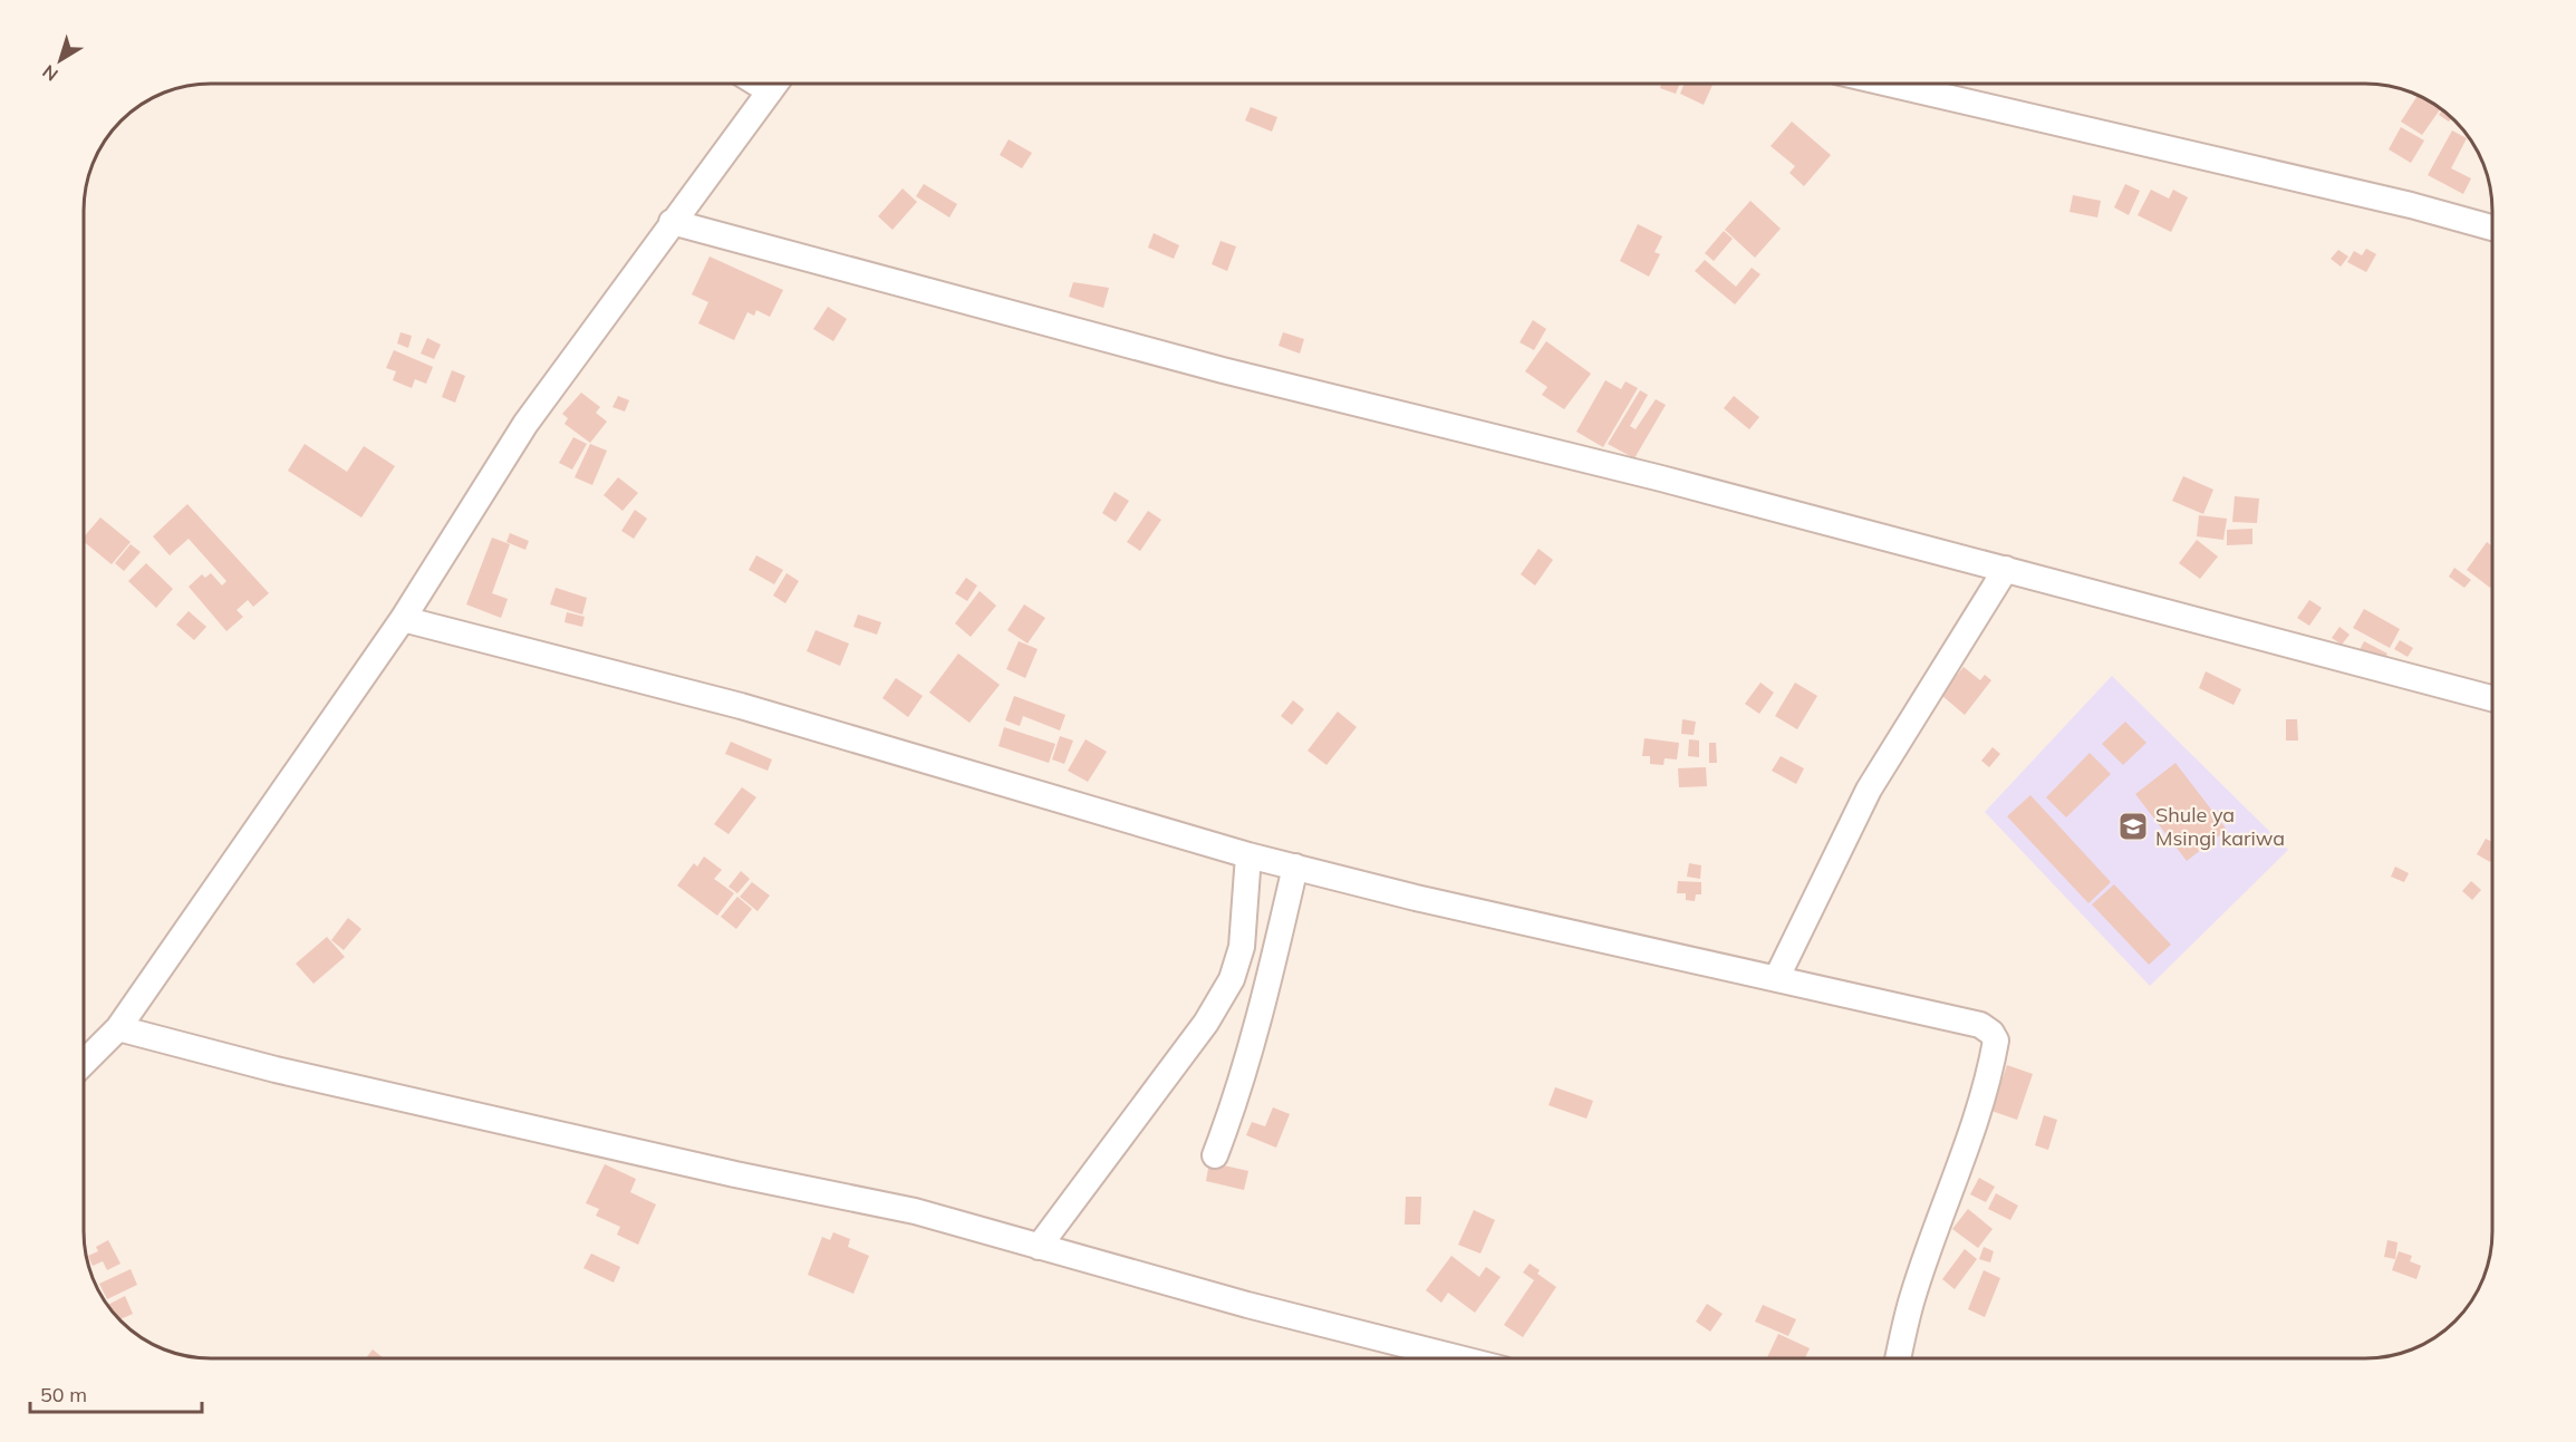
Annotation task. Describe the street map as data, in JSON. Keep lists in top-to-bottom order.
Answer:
{
  "places": {
    "school or university": ["Shule ya Msingi kariwa"]
  },
  "scale_bar": "50 m",
  "north": "bottom left"
}
